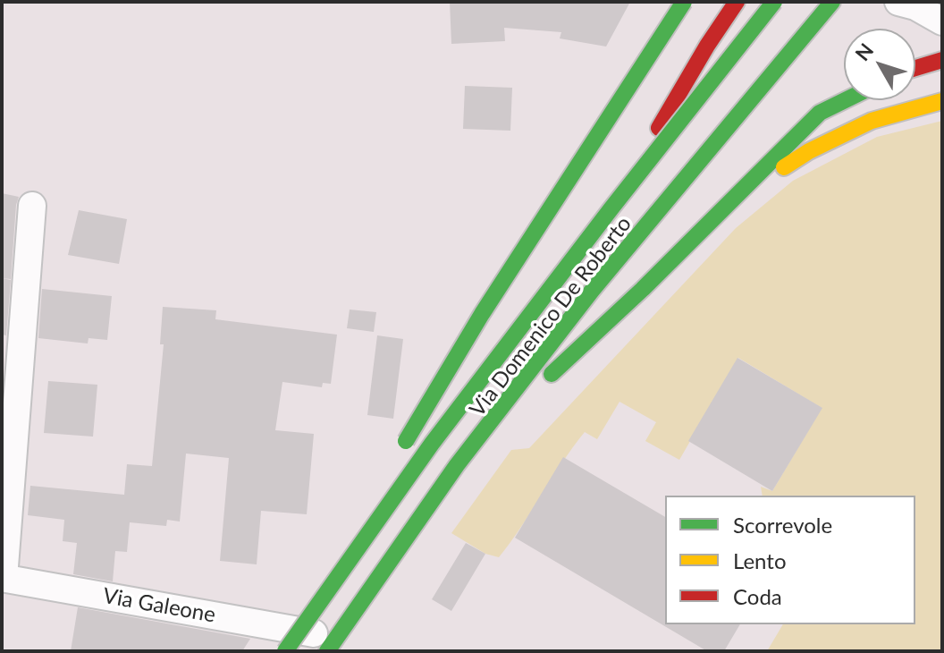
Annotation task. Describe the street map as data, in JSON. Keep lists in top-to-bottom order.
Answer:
{
  "streets": {
    "street": ["Via Domenico De Roberto", "Via Galeone"]
  },
  "crossings": [
    ["Via Domenico De Roberto", "Via Galeone"]
  ],
  "legend": ["Scorrevole", "Lento", "Coda"],
  "north": "top left"
}
